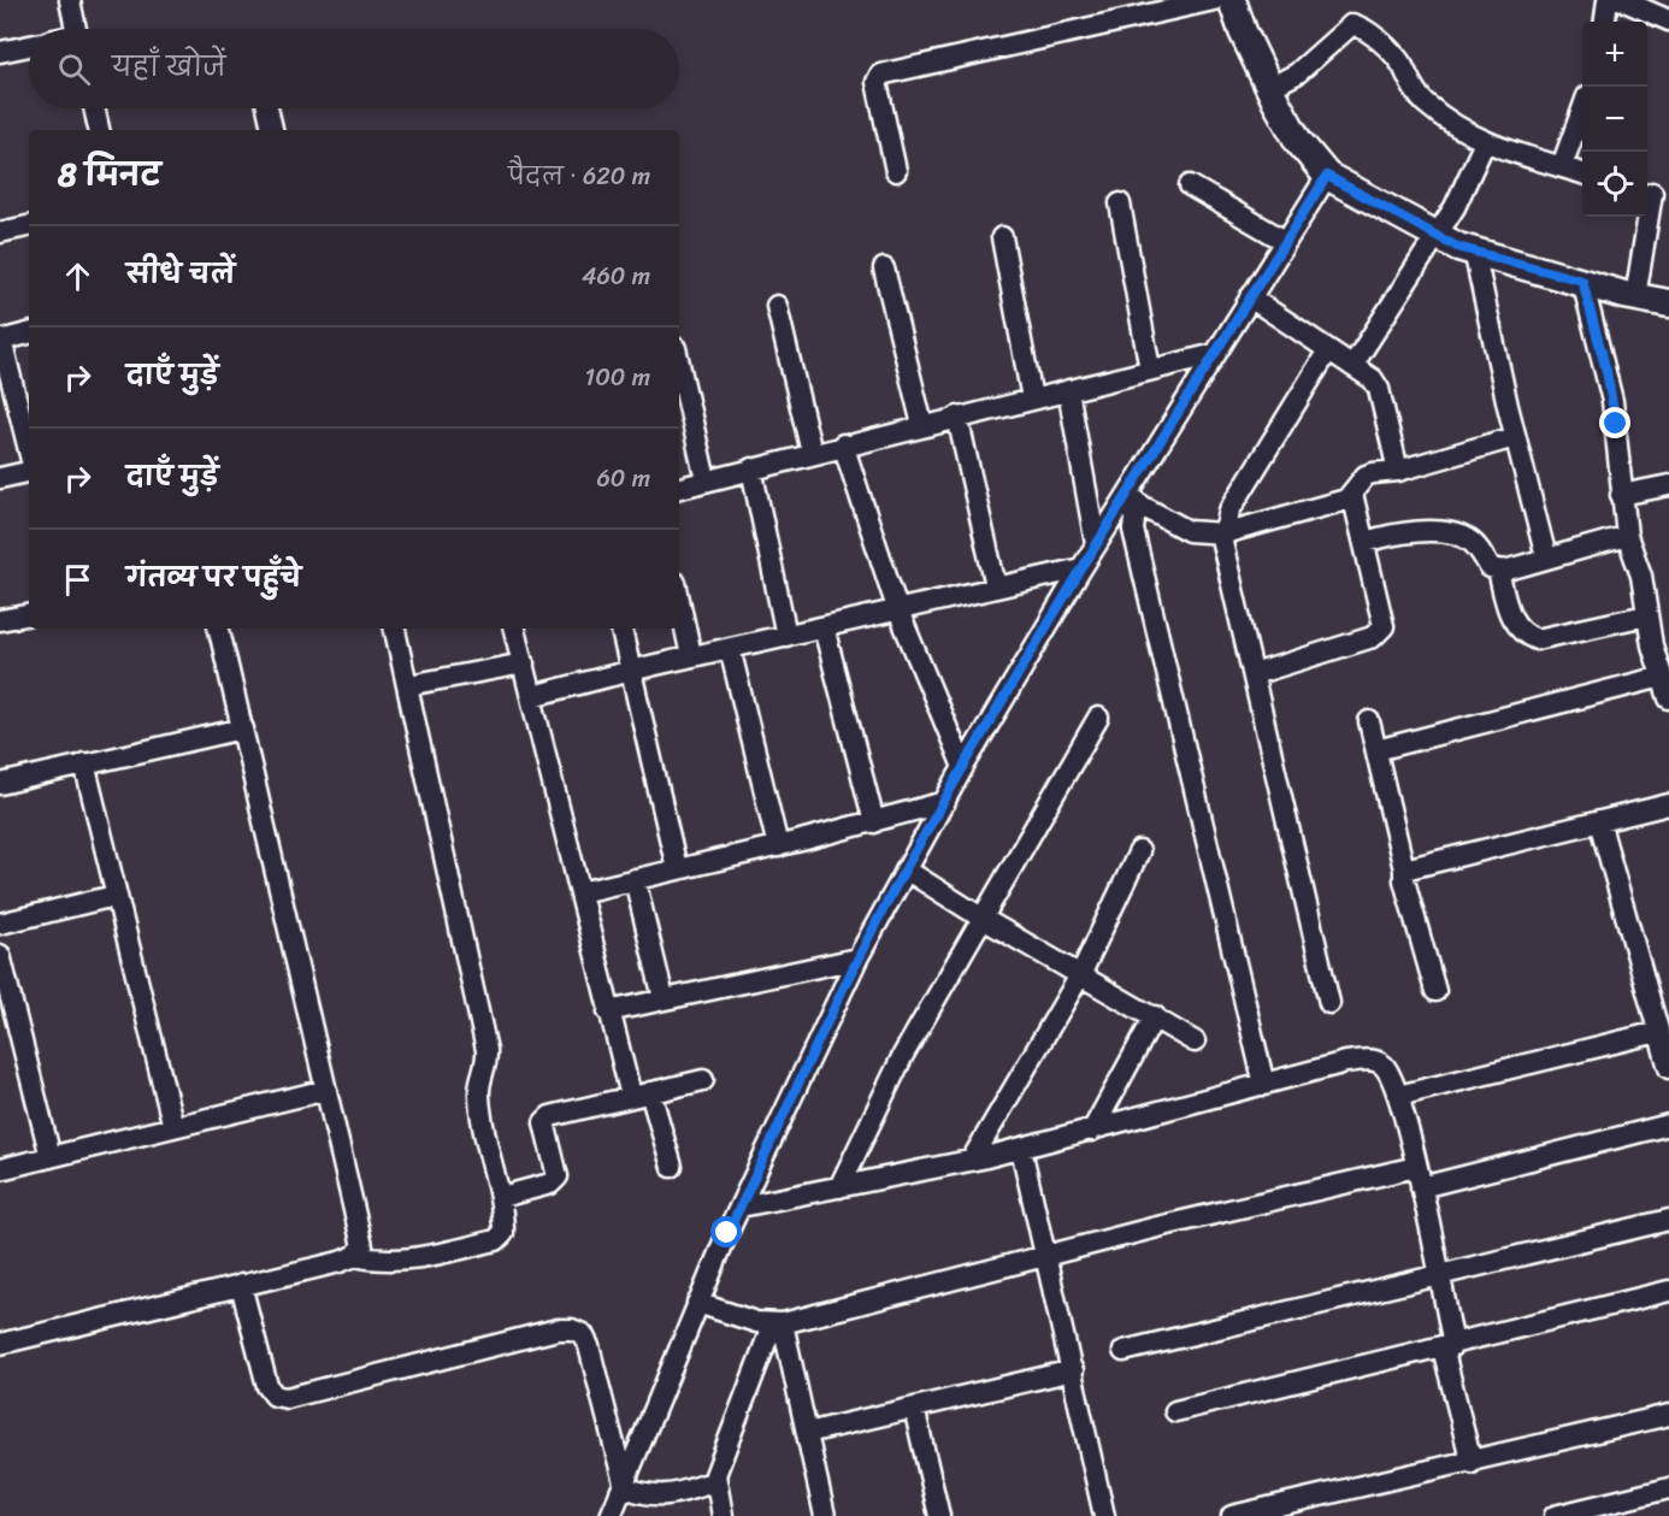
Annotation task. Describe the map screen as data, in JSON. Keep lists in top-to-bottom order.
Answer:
{
  "page": {
    "map_buttons": ["+", "−"],
    "search": "यहाँ खोजें",
    "heading": ["8 मिनट", "पैदल · 620 m"],
    "list": [
      ["सीधे चलें", "460 m"],
      ["दाएँ मुड़ें", "100 m"],
      ["दाएँ मुड़ें", "60 m"],
      "गंतव्य पर पहुँचे"
    ]
  }
}
